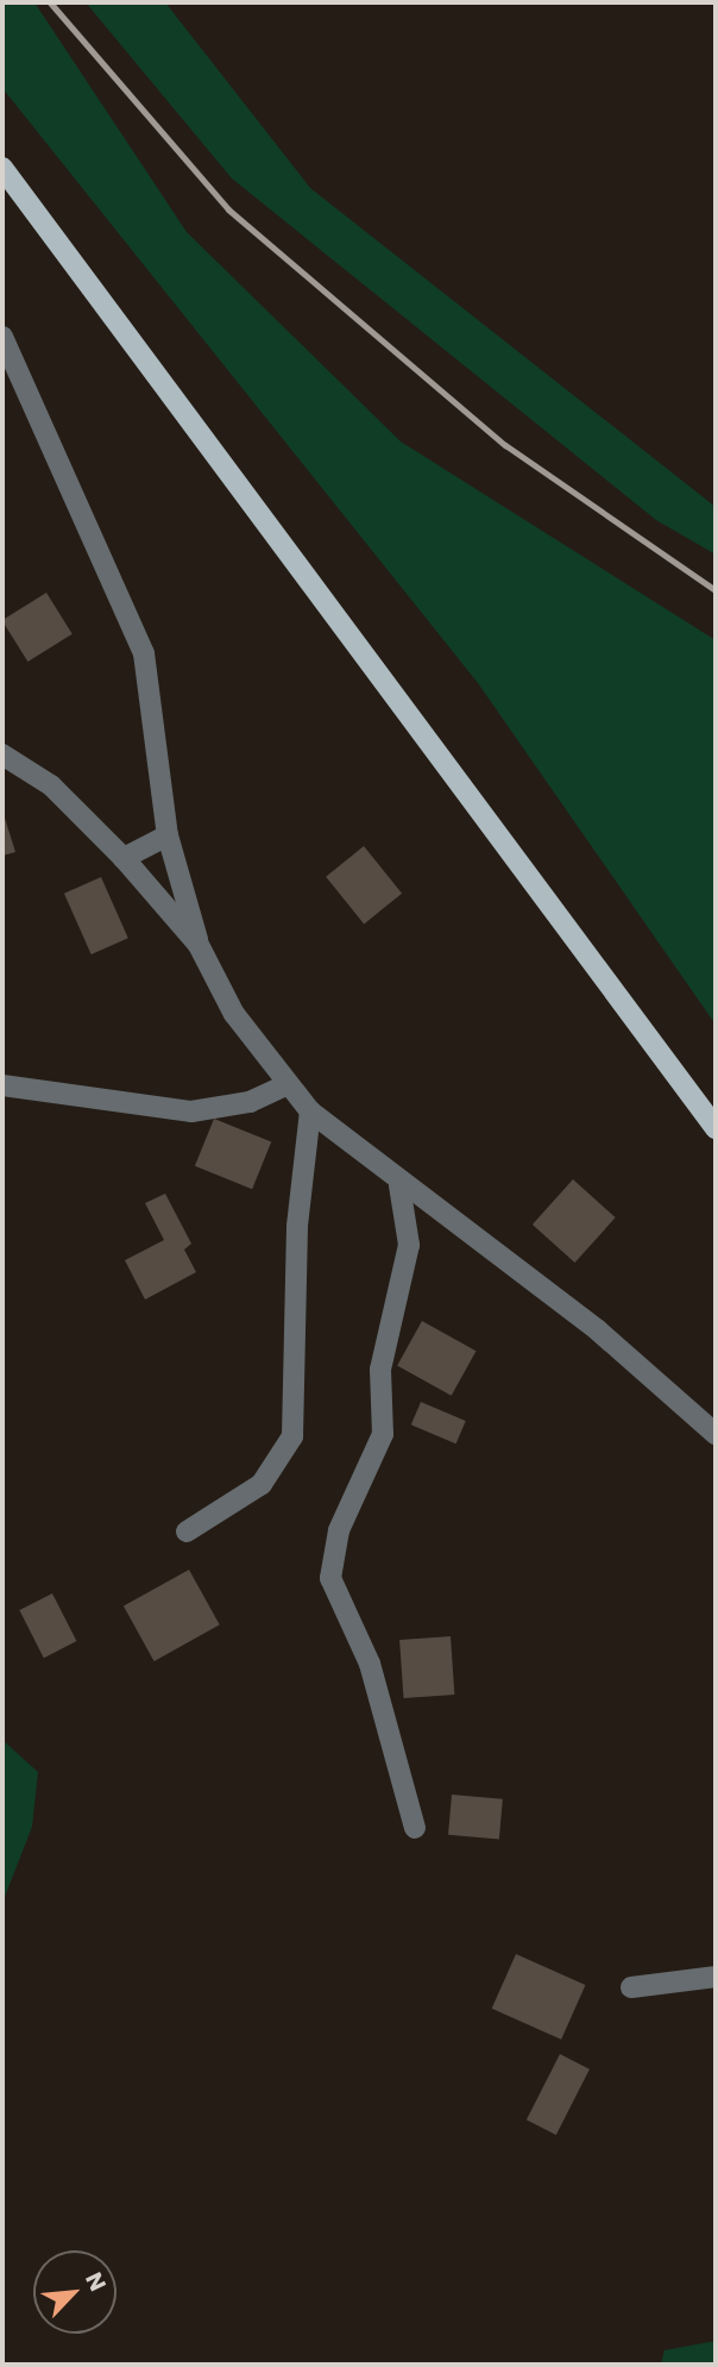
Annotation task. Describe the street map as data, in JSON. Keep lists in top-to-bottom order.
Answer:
{
  "north": "top right"
}
